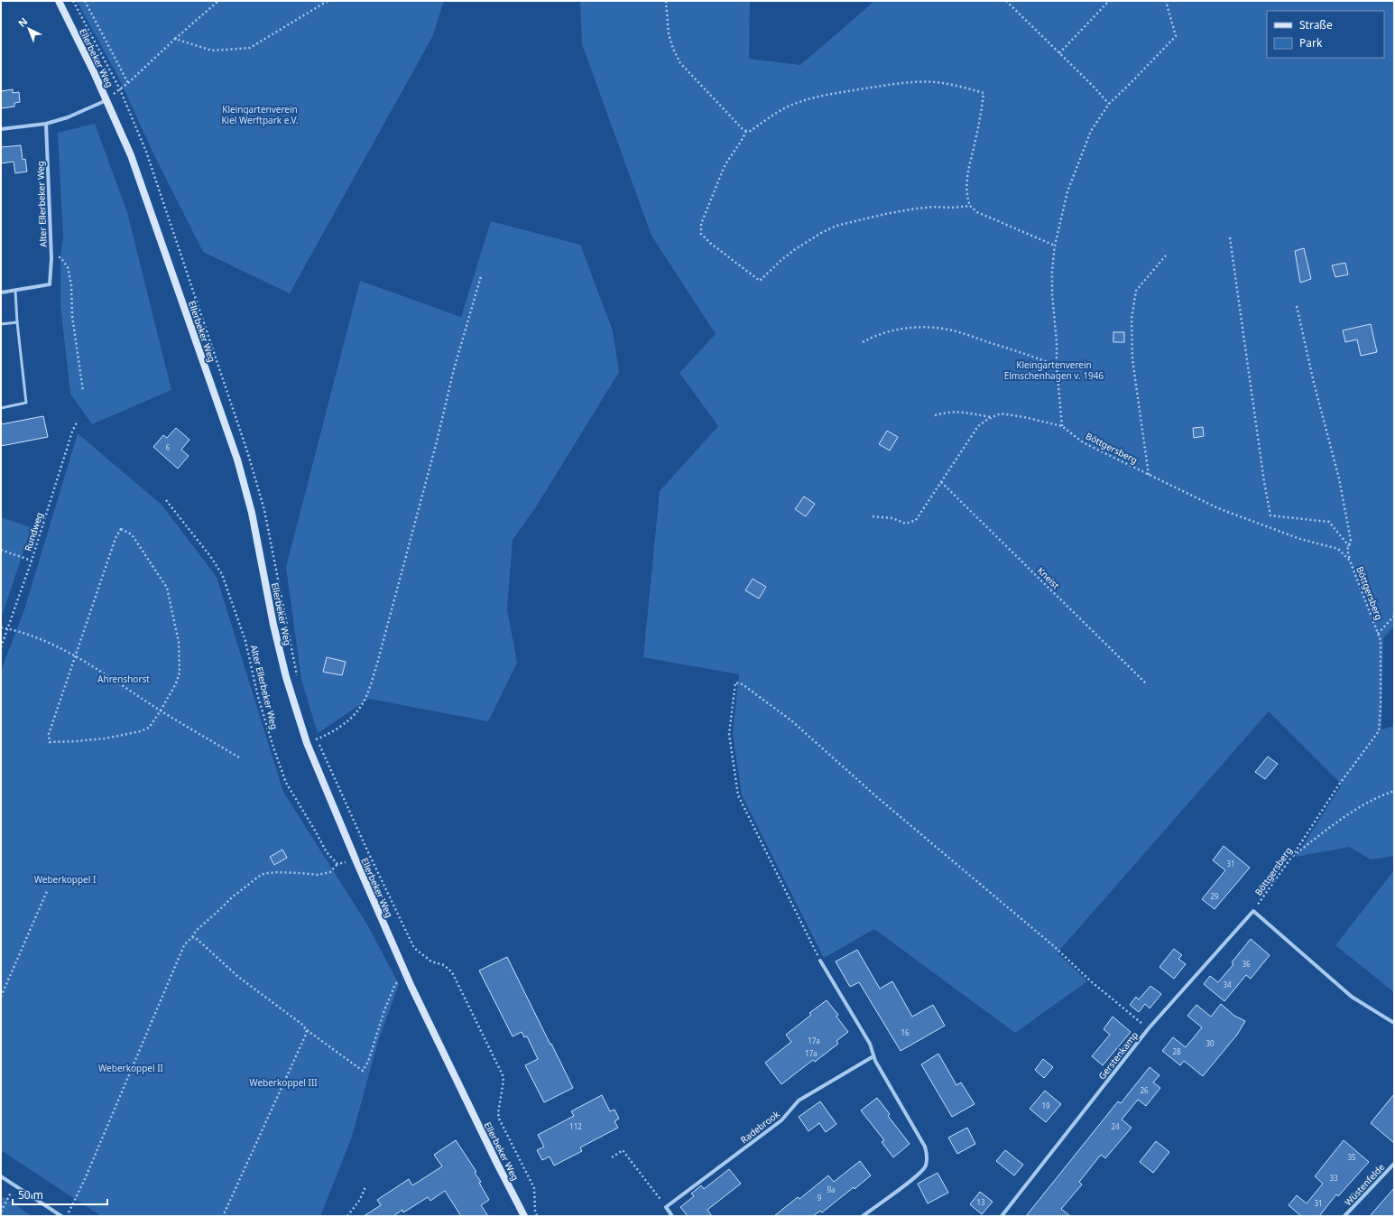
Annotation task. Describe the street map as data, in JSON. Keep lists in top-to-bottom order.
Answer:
{
  "streets": {
    "street": [
      "Ellerbeker Weg",
      "Alter Ellerbeker Weg",
      "Gerstenkamp",
      "Radebrook",
      "Wüstenfelde"
    ],
    "path": ["Böttgersberg", "Rundweg", "Kneist"]
  },
  "crossings": [
    ["Böttgersberg", "Gerstenkamp"]
  ],
  "parks": [
    "Kleingartenverein Kiel Werftpark e.V.",
    "Kleingartenverein Elmschenhagen v. 1946",
    "Ahrenshorst",
    "Weberkoppel I",
    "Weberkoppel II",
    "Weberkoppel III"
  ],
  "house_numbers": [
    "6",
    "31",
    "29",
    "36",
    "34",
    "16",
    "17a",
    "30",
    "28",
    "17a",
    "26",
    "19",
    "112",
    "24",
    "35",
    "33",
    "9a",
    "9",
    "13",
    "31"
  ],
  "legend": ["Straße", "Park"],
  "scale_bar": "50 m",
  "north": "top left"
}
